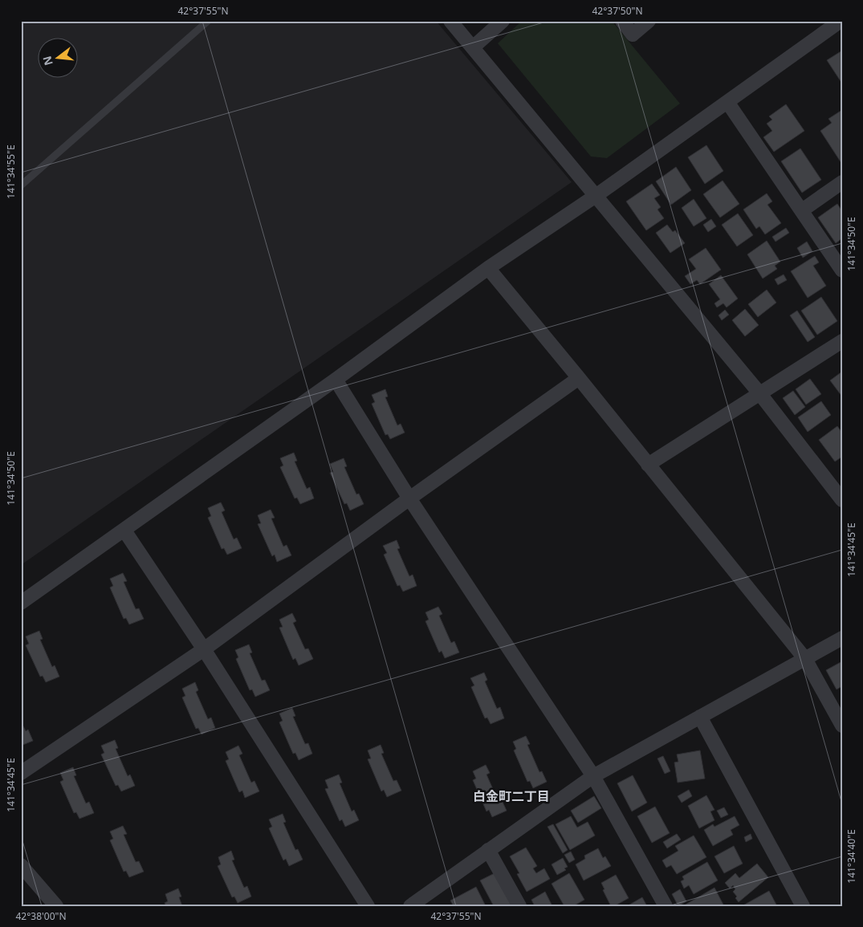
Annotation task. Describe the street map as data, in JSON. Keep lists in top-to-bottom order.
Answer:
{
  "districts": ["白金町二丁目"],
  "north": "left",
  "coordinates": [
    "42°37'55\"N",
    "42°37'50\"N",
    "141°34'55\"E",
    "141°34'50\"E",
    "141°34'45\"E",
    "141°34'40\"E",
    "42°38'00\"N"
  ]
}
